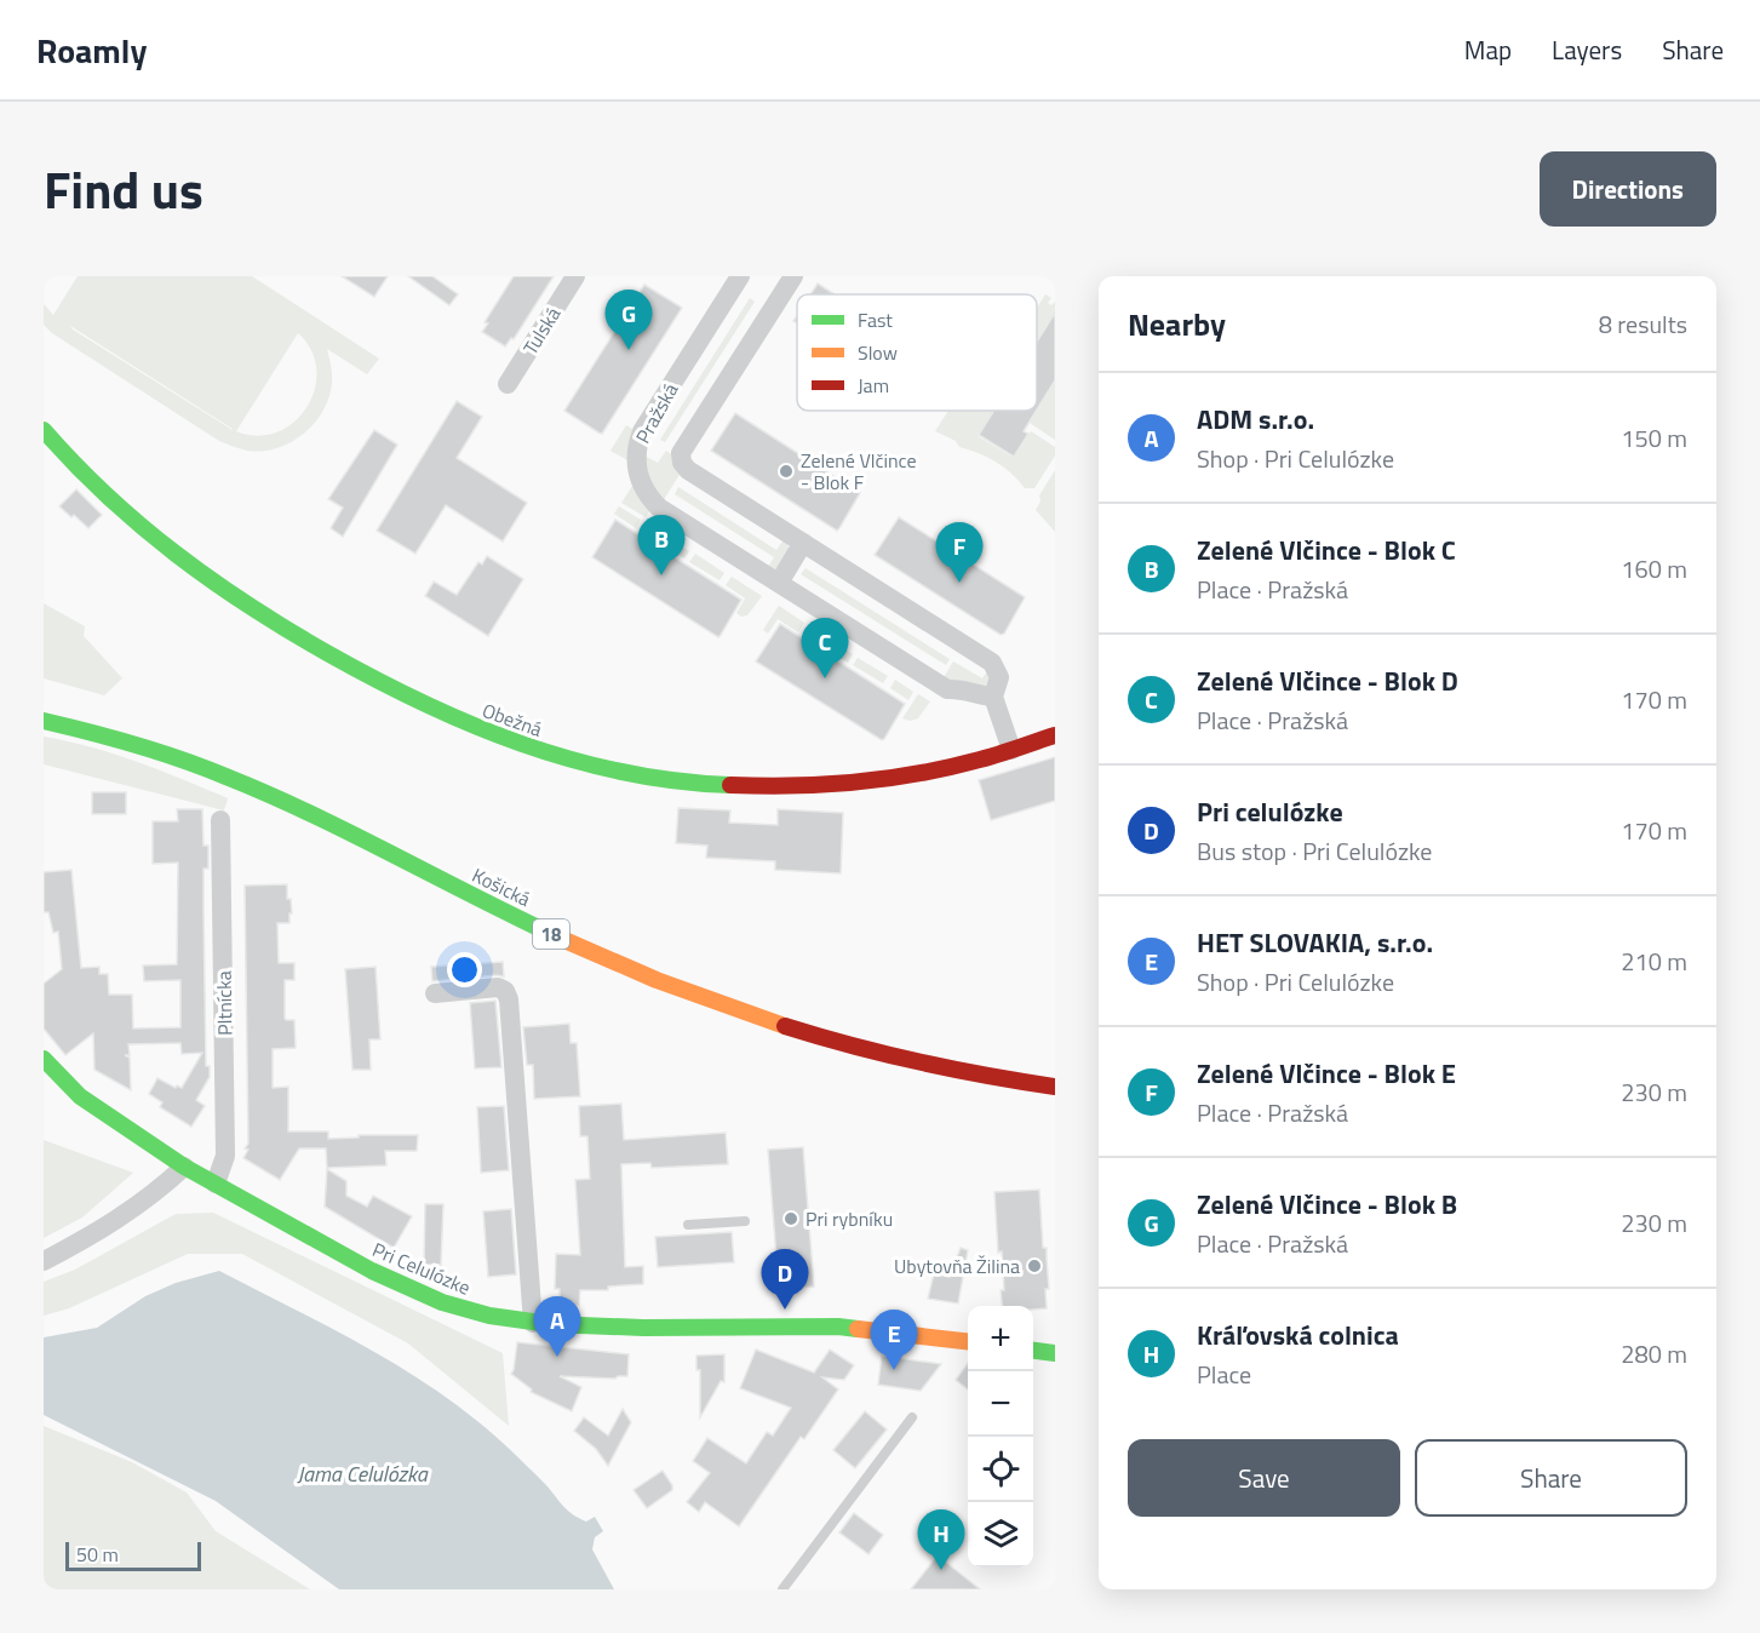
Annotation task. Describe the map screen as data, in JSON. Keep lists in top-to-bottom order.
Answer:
{
  "streets": {
    "street": [
      "Tulská",
      "Pražská",
      "Obežná",
      "Košická",
      "18",
      "Pltnícka",
      "Pri Celulózke"
    ]
  },
  "crossings": [
    ["Pražská", "Obežná"],
    ["Pltnícka", "Pri Celulózke"]
  ],
  "water": ["Jama Celulózka"],
  "places": ["Zelené Vlčince - Blok F", "Pri rybníku", "Ubytovňa Žilina"],
  "legend": ["Fast", "Slow", "Jam"],
  "scale_bar": "50 m",
  "page": {
    "header": "Roamly",
    "nav": ["Map", "Layers", "Share"],
    "title": "Find us",
    "buttons": [
      "Directions",
      ["Save", "Share"]
    ],
    "heading": ["Nearby", "8 results"],
    "pins": [
      "G",
      "B",
      "F",
      "C",
      "D",
      "A",
      "E",
      "H"
    ],
    "list": [
      {
        "mark": "A",
        "name": "ADM s.r.o.",
        "note": "Shop · Pri Celulózke",
        "value": "150 m"
      },
      {
        "mark": "B",
        "name": "Zelené Vlčince - Blok C",
        "note": "Place · Pražská",
        "value": "160 m"
      },
      {
        "mark": "C",
        "name": "Zelené Vlčince - Blok D",
        "note": "Place · Pražská",
        "value": "170 m"
      },
      {
        "mark": "D",
        "name": "Pri celulózke",
        "note": "Bus stop · Pri Celulózke",
        "value": "170 m"
      },
      {
        "mark": "E",
        "name": "HET SLOVAKIA, s.r.o.",
        "note": "Shop · Pri Celulózke",
        "value": "210 m"
      },
      {
        "mark": "F",
        "name": "Zelené Vlčince - Blok E",
        "note": "Place · Pražská",
        "value": "230 m"
      },
      {
        "mark": "G",
        "name": "Zelené Vlčince - Blok B",
        "note": "Place · Pražská",
        "value": "230 m"
      },
      {
        "mark": "H",
        "name": "Kráľovská colnica",
        "note": "Place",
        "value": "280 m"
      }
    ],
    "map_buttons": ["+", "−"],
    "scale": "50 m"
  }
}
